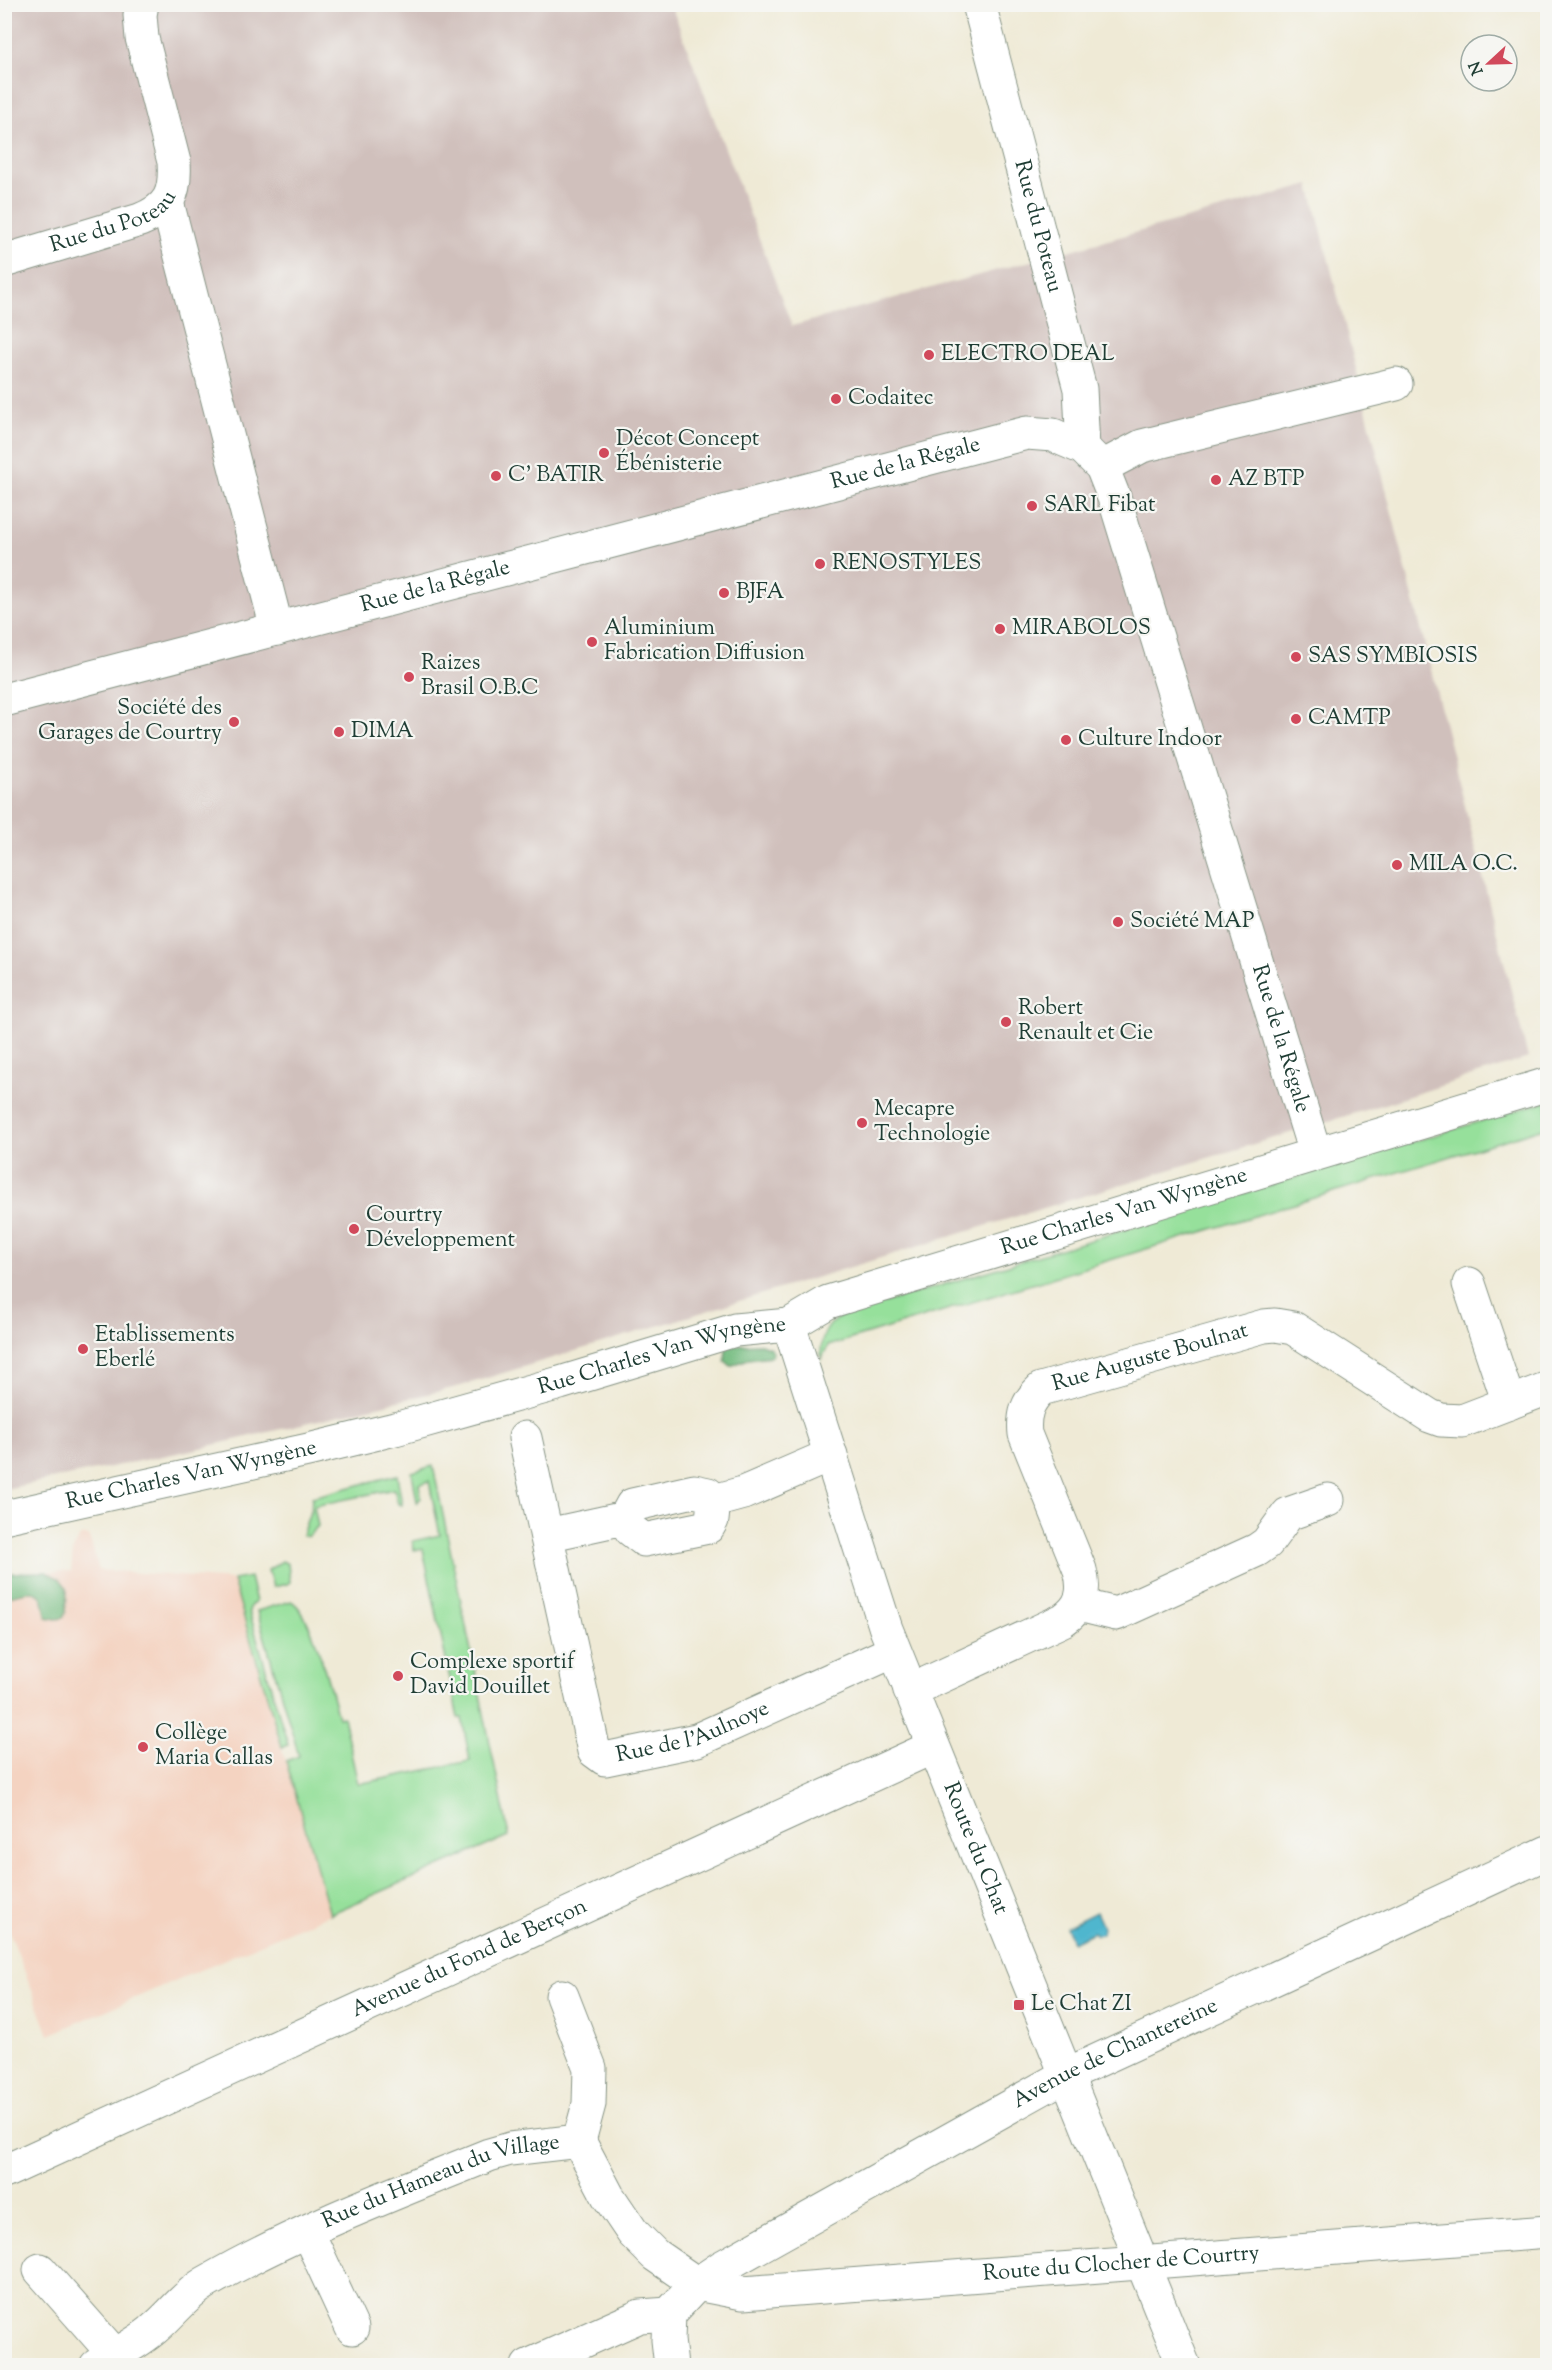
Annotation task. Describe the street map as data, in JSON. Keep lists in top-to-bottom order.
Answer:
{
  "streets": {
    "street": [
      "Rue du Poteau",
      "Rue de la Régale",
      "Rue Charles Van Wyngène",
      "Rue Auguste Boulnat",
      "Rue de l'Aulnoye",
      "Route du Chat",
      "Avenue du Fond de Berçon",
      "Avenue de Chantereine",
      "Rue du Hameau du Village",
      "Route du Clocher de Courtry"
    ]
  },
  "crossings": [
    ["Rue du Poteau", "Rue de la Régale"],
    ["Rue de la Régale", "Rue Charles Van Wyngène"],
    ["Rue Charles Van Wyngène", "Route du Chat"],
    ["Rue de l'Aulnoye", "Route du Chat"],
    ["Route du Chat", "Avenue du Fond de Berçon"],
    ["Route du Chat", "Avenue de Chantereine"],
    ["Route du Chat", "Route du Clocher de Courtry"],
    ["Avenue de Chantereine", "Rue du Hameau du Village"],
    ["Avenue de Chantereine", "Route du Clocher de Courtry"],
    ["Rue du Hameau du Village", "Route du Clocher de Courtry"]
  ],
  "places": {
    "other": [
      "ELECTRO DEAL",
      "Codaitec",
      "Décot Concept Ébénisterie",
      "C' BATIR",
      "AZ BTP",
      "SARL Fibat",
      "RENOSTYLES",
      "BJFA",
      "MIRABOLOS",
      "Aluminium Fabrication Diffusion",
      "SAS SYMBIOSIS",
      "Raizes Brasil O.B.C",
      "CAMTP",
      "Société des Garages de Courtry",
      "DIMA",
      "Culture Indoor",
      "MILA O.C.",
      "Société MAP",
      "Robert Renault et Cie",
      "Mecapre Technologie",
      "Courtry Développement",
      "Etablissements Eberlé",
      "Complexe sportif David Douillet",
      "Collège Maria Callas"
    ],
    "transit": ["Le Chat ZI"]
  },
  "north": "left"
}
